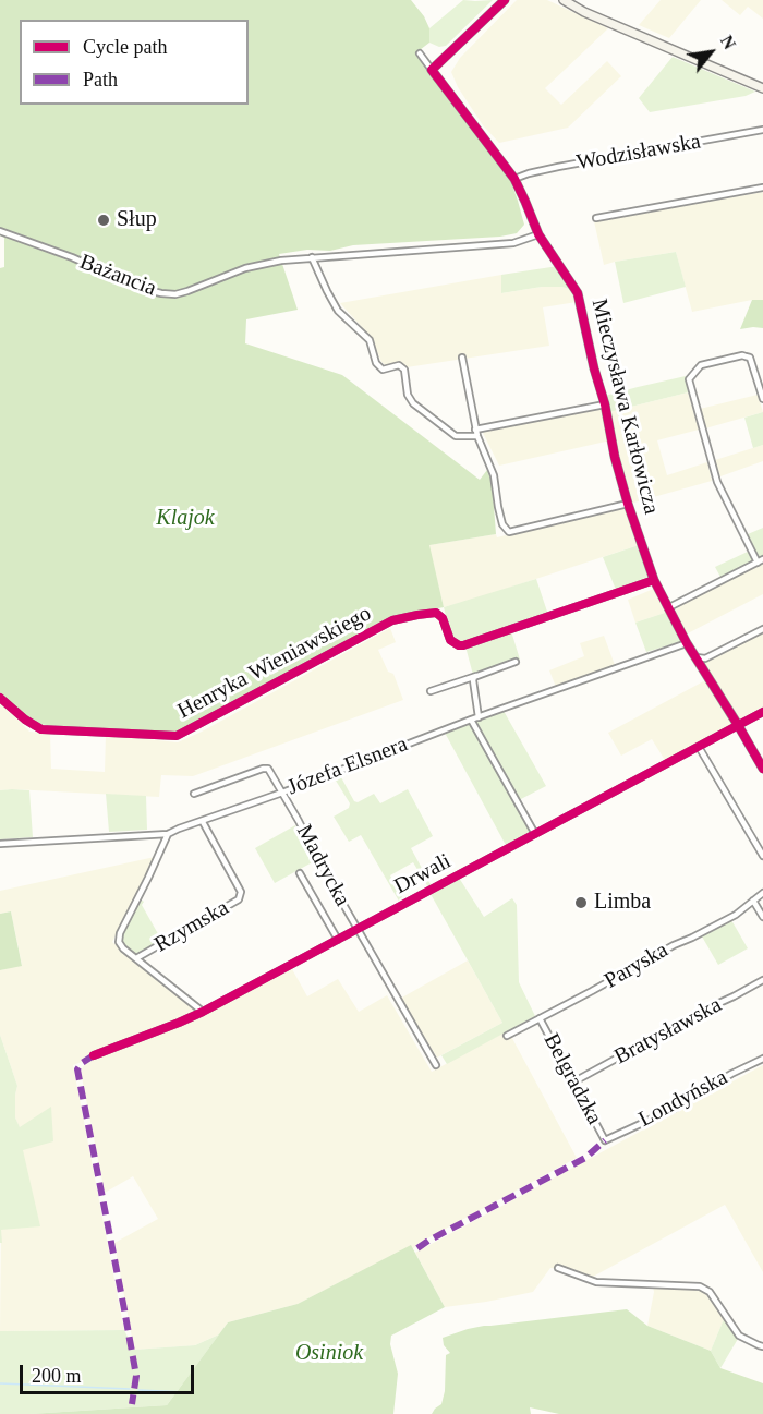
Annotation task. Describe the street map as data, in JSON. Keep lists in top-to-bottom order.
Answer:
{
  "streets": {
    "street": [
      "Wodzisławska",
      "Bażancia",
      "Mieczysława Karłowicza",
      "Henryka Wieniawskiego",
      "Józefa Elsnera",
      "Madrycka",
      "Drwali",
      "Rzymska",
      "Paryska",
      "Bratysławska",
      "Belgradzka",
      "Londyńska"
    ]
  },
  "crossings": [
    ["Wodzisławska", "Mieczysława Karłowicza"],
    ["Bażancia", "Mieczysława Karłowicza"],
    ["Mieczysława Karłowicza", "Henryka Wieniawskiego"],
    ["Józefa Elsnera", "Madrycka"],
    ["Józefa Elsnera", "Rzymska"],
    ["Madrycka", "Drwali"],
    ["Paryska", "Belgradzka"],
    ["Bratysławska", "Belgradzka"],
    ["Belgradzka", "Londyńska"]
  ],
  "parks": ["Klajok", "Osiniok"],
  "places": ["Słup", "Limba"],
  "legend": ["Cycle path", "Path"],
  "scale_bar": "200 m",
  "north": "top right"
}
